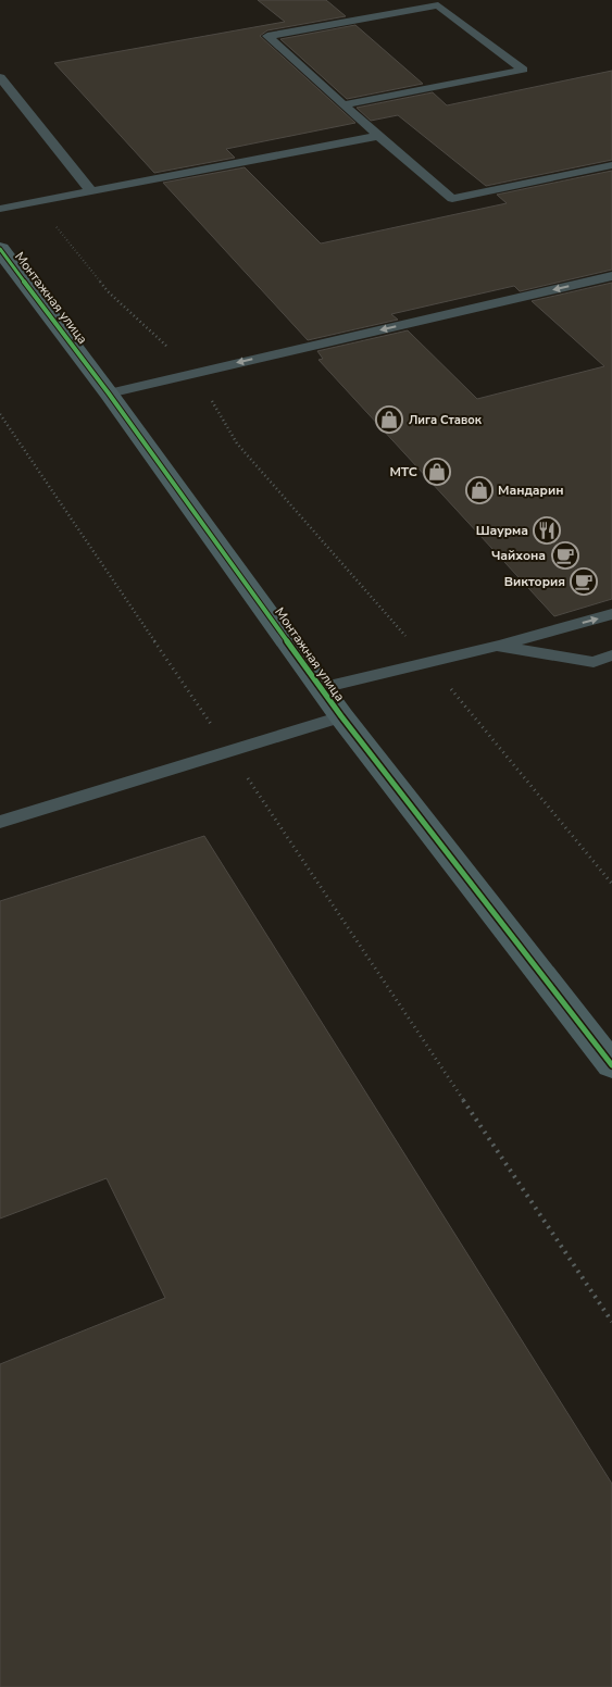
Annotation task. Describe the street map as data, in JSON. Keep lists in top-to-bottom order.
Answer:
{
  "streets": {
    "street": ["Монтажная улица"]
  },
  "places": {
    "shop": ["Лига Ставок", "МТС", "Мандарин"],
    "restaurant": ["Шаурма"],
    "cafe": ["Чайхона", "Виктория"]
  }
}
